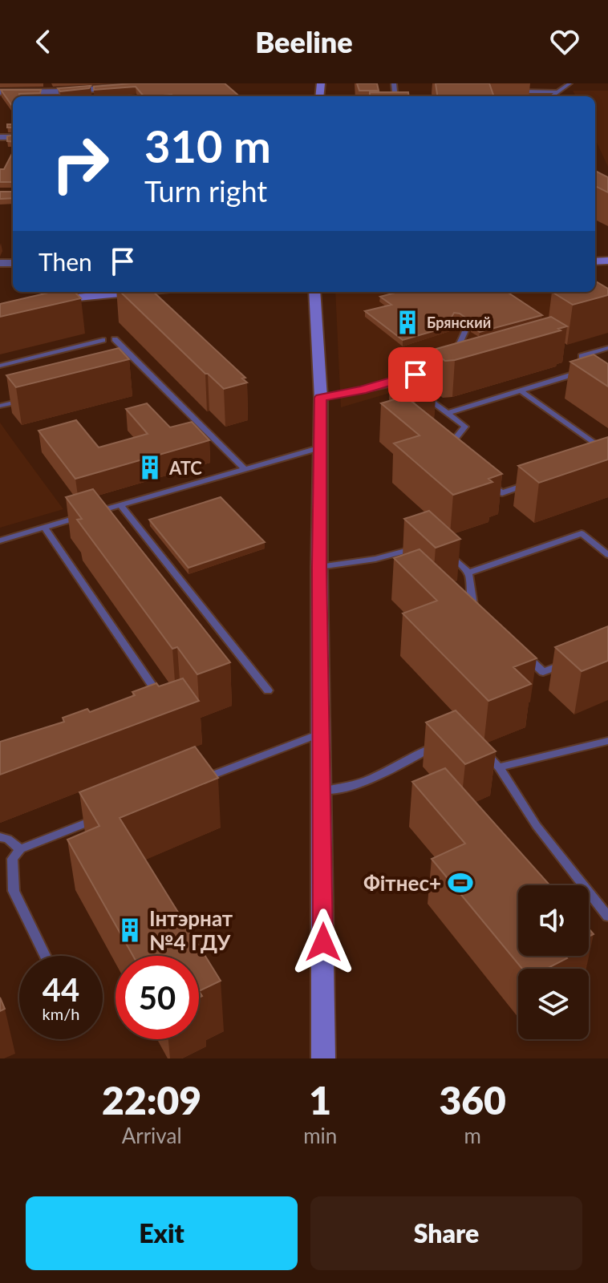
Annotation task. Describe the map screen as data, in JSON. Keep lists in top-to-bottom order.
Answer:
{
  "places": {
    "building": ["Брянский", "АТС", "Інтэрнат №4 ГДУ"],
    "sports": ["Фітнес+"]
  },
  "page": {
    "header": "Beeline",
    "turn": ["310 m", "Turn right"],
    "then": "Then",
    "speed": "44 km/h",
    "limit": "50",
    "eta": [
      "22:09",
      "Arrival",
      "1",
      "min",
      "360",
      "m"
    ],
    "buttons": ["Exit", "Share"]
  }
}
